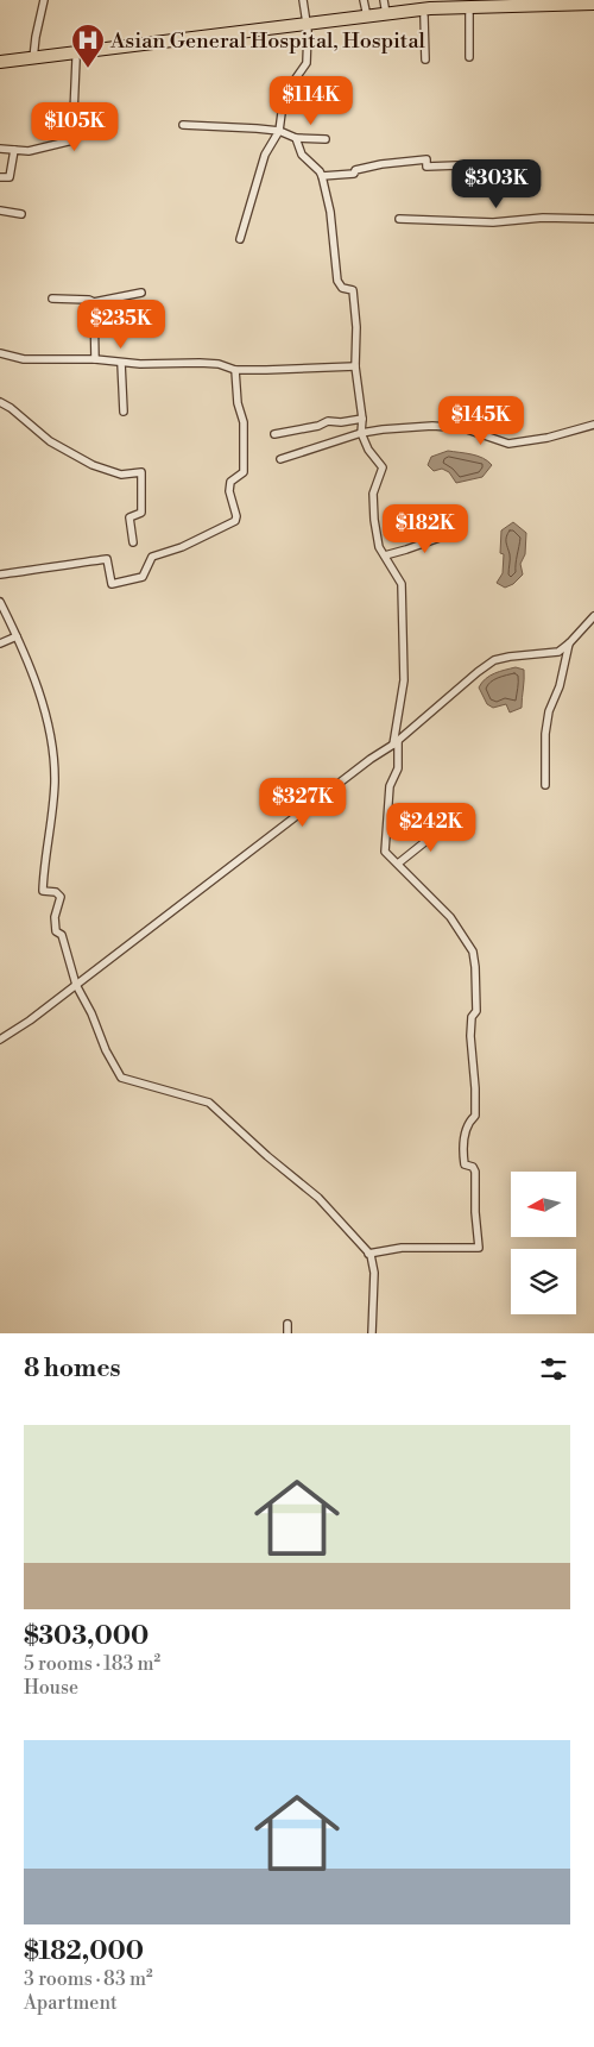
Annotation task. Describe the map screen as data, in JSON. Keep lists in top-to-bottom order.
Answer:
{
  "places": {
    "hospital": ["Asian General Hospital, Hospital"]
  },
  "north": "left",
  "page": {
    "price": [
      "$114K",
      "$105K",
      "$303K",
      "$235K",
      "$145K",
      "$182K",
      "$327K",
      "$242K"
    ],
    "heading": "8 homes",
    "list": [
      {
        "name": "$303,000",
        "note": "5 rooms · 183 m² · House"
      },
      {
        "name": "$182,000",
        "note": "3 rooms · 83 m² · Apartment"
      }
    ]
  }
}
